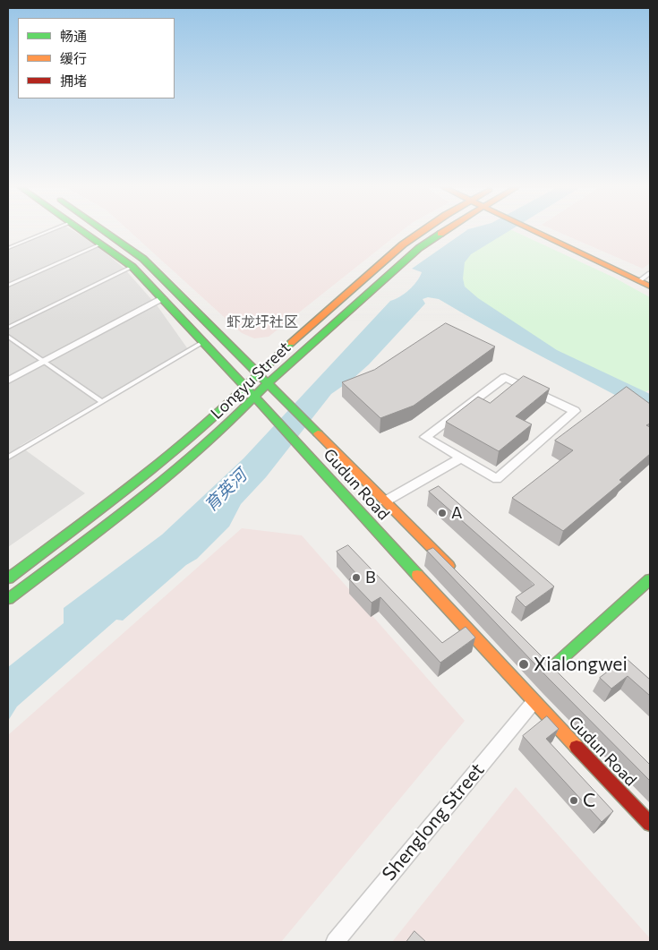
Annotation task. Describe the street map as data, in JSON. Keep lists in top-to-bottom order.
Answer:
{
  "streets": {
    "street": ["Longyu Street", "Gudun Road", "Shenglong Street"]
  },
  "crossings": [
    ["Longyu Street", "Gudun Road"],
    ["Gudun Road", "Shenglong Street"]
  ],
  "districts": ["虾龙圩社区"],
  "water": ["育英河"],
  "places": [
    "A",
    "B",
    "Xialongwei",
    "C"
  ],
  "legend": ["畅通", "缓行", "拥堵"]
}
